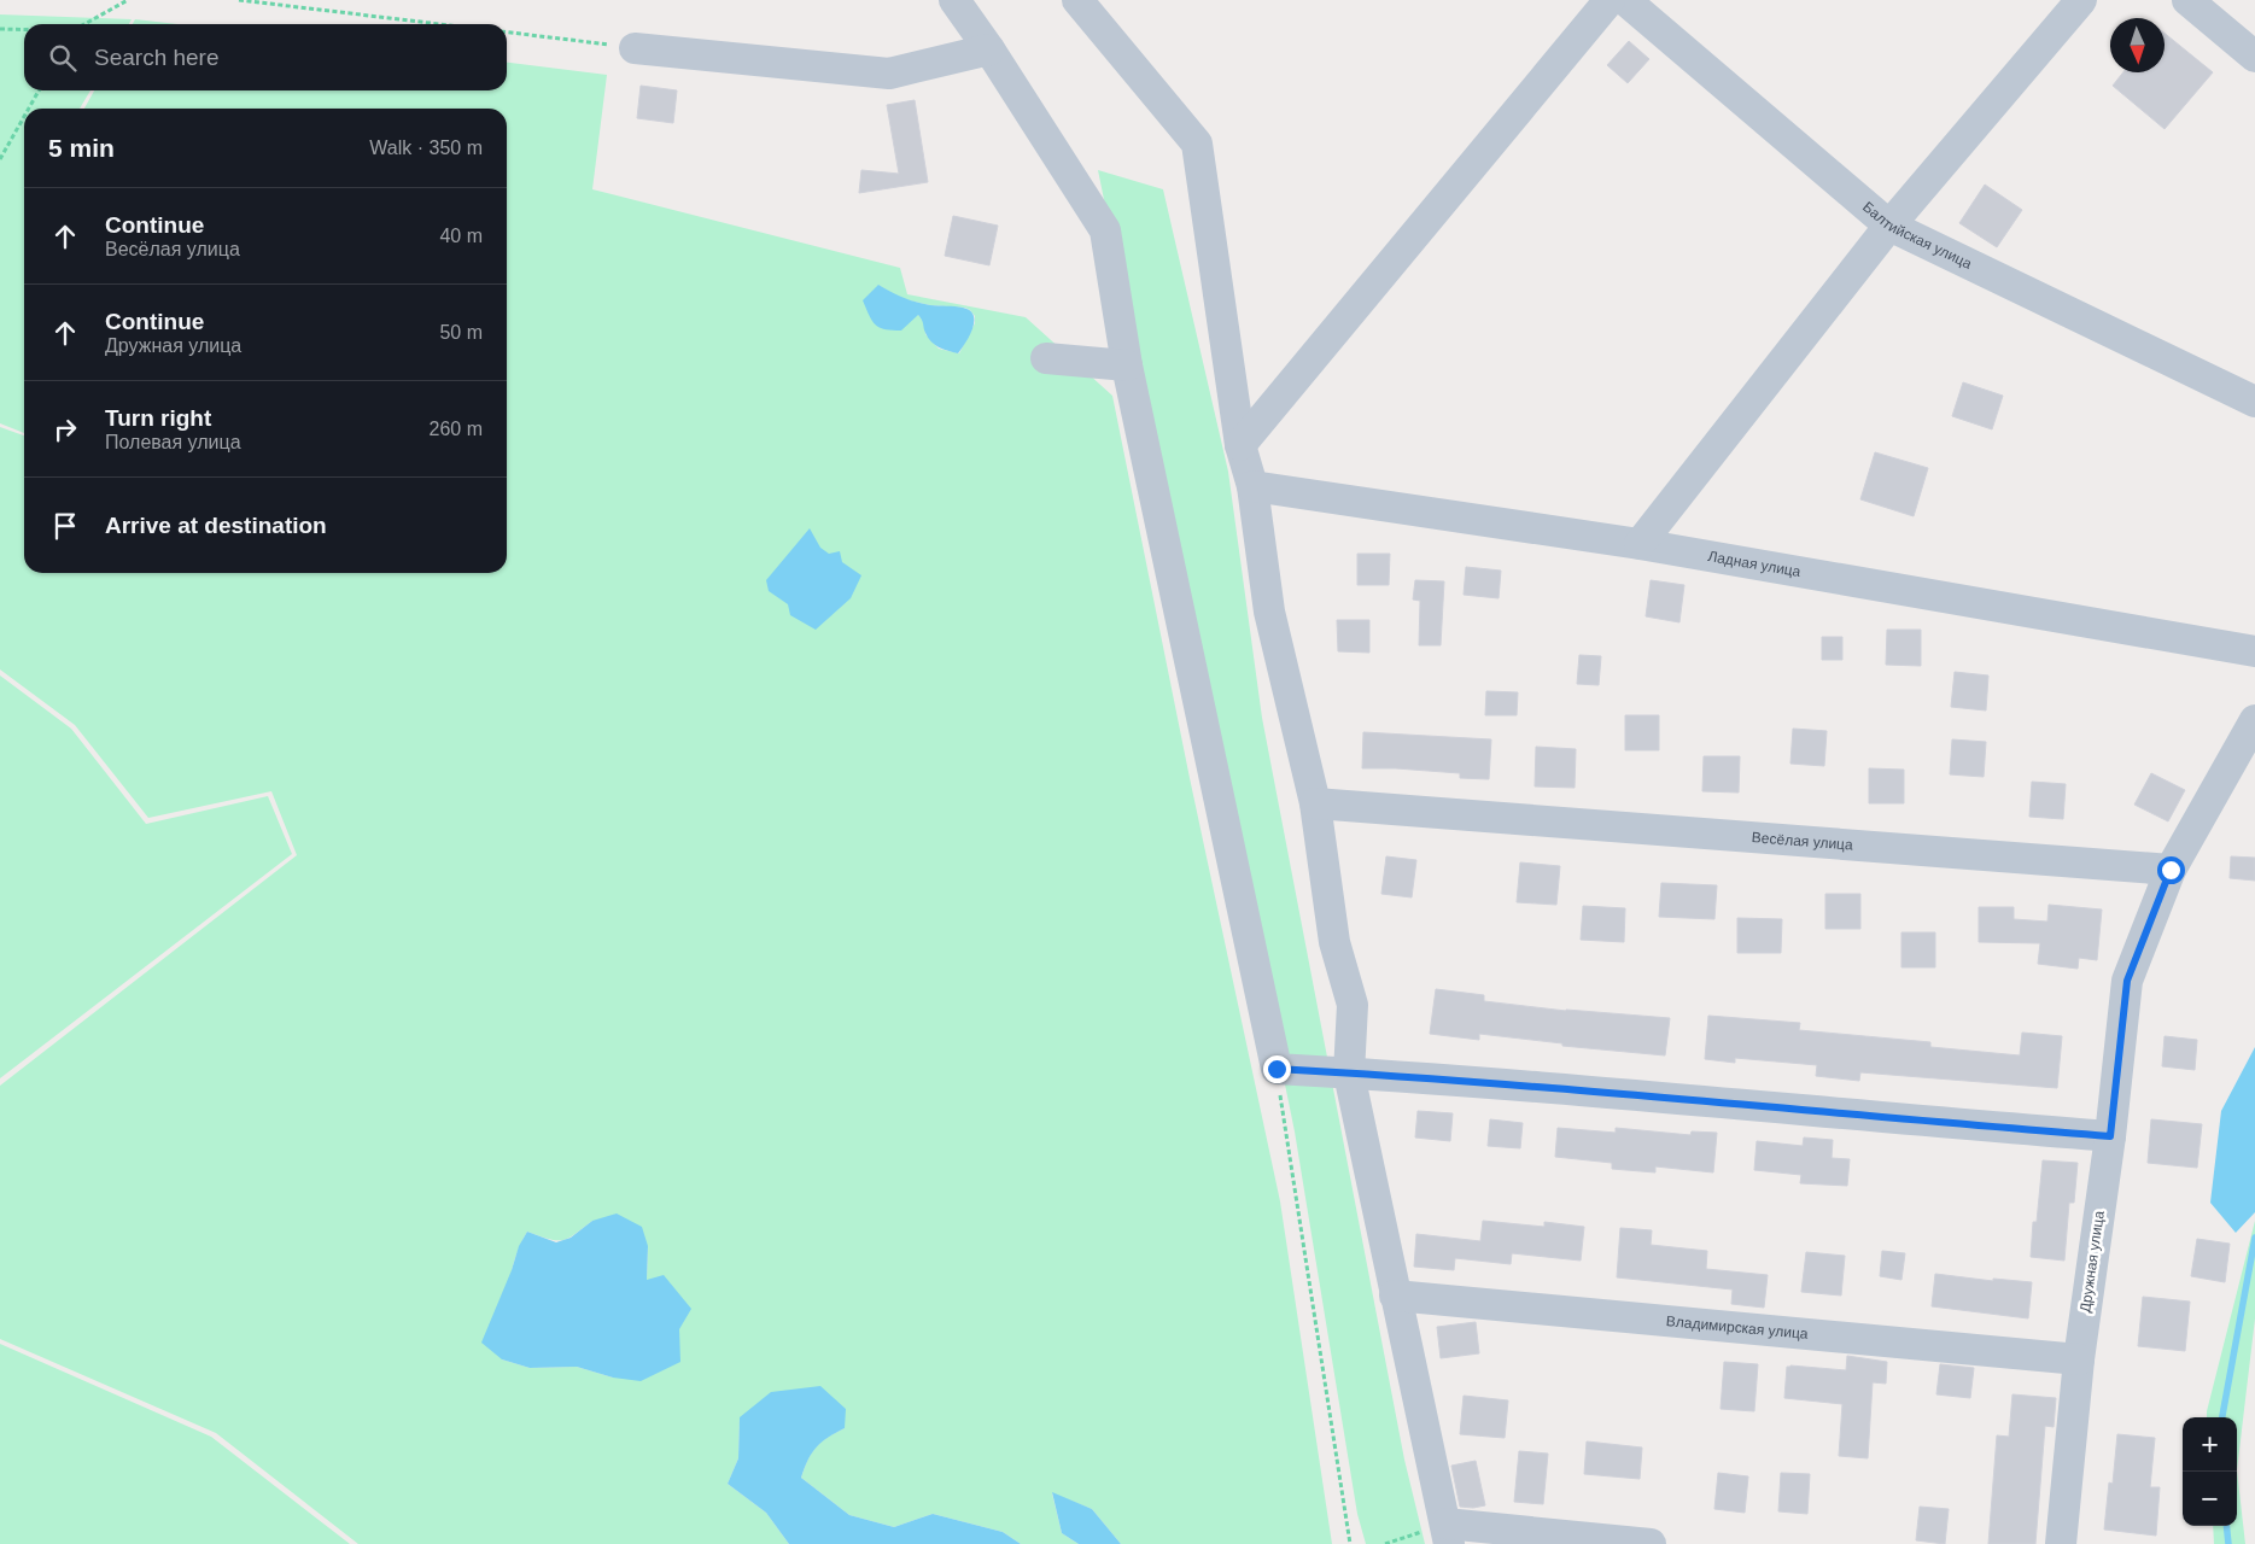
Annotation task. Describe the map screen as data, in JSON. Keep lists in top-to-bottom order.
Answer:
{
  "streets": {
    "street": [
      "Балтийская улица",
      "Ладная улица",
      "Весёлая улица",
      "Дружная улица",
      "Владимирская улица"
    ]
  },
  "crossings": [
    ["Весёлая улица", "Дружная улица"],
    ["Дружная улица", "Владимирская улица"]
  ],
  "north": "bottom",
  "page": {
    "search": "Search here",
    "heading": ["5 min", "Walk · 350 m"],
    "list": [
      ["Continue", "Весёлая улица", "40 m"],
      ["Continue", "Дружная улица", "50 m"],
      ["Turn right", "Полевая улица", "260 m"],
      "Arrive at destination"
    ],
    "map_buttons": ["+", "−"]
  }
}
